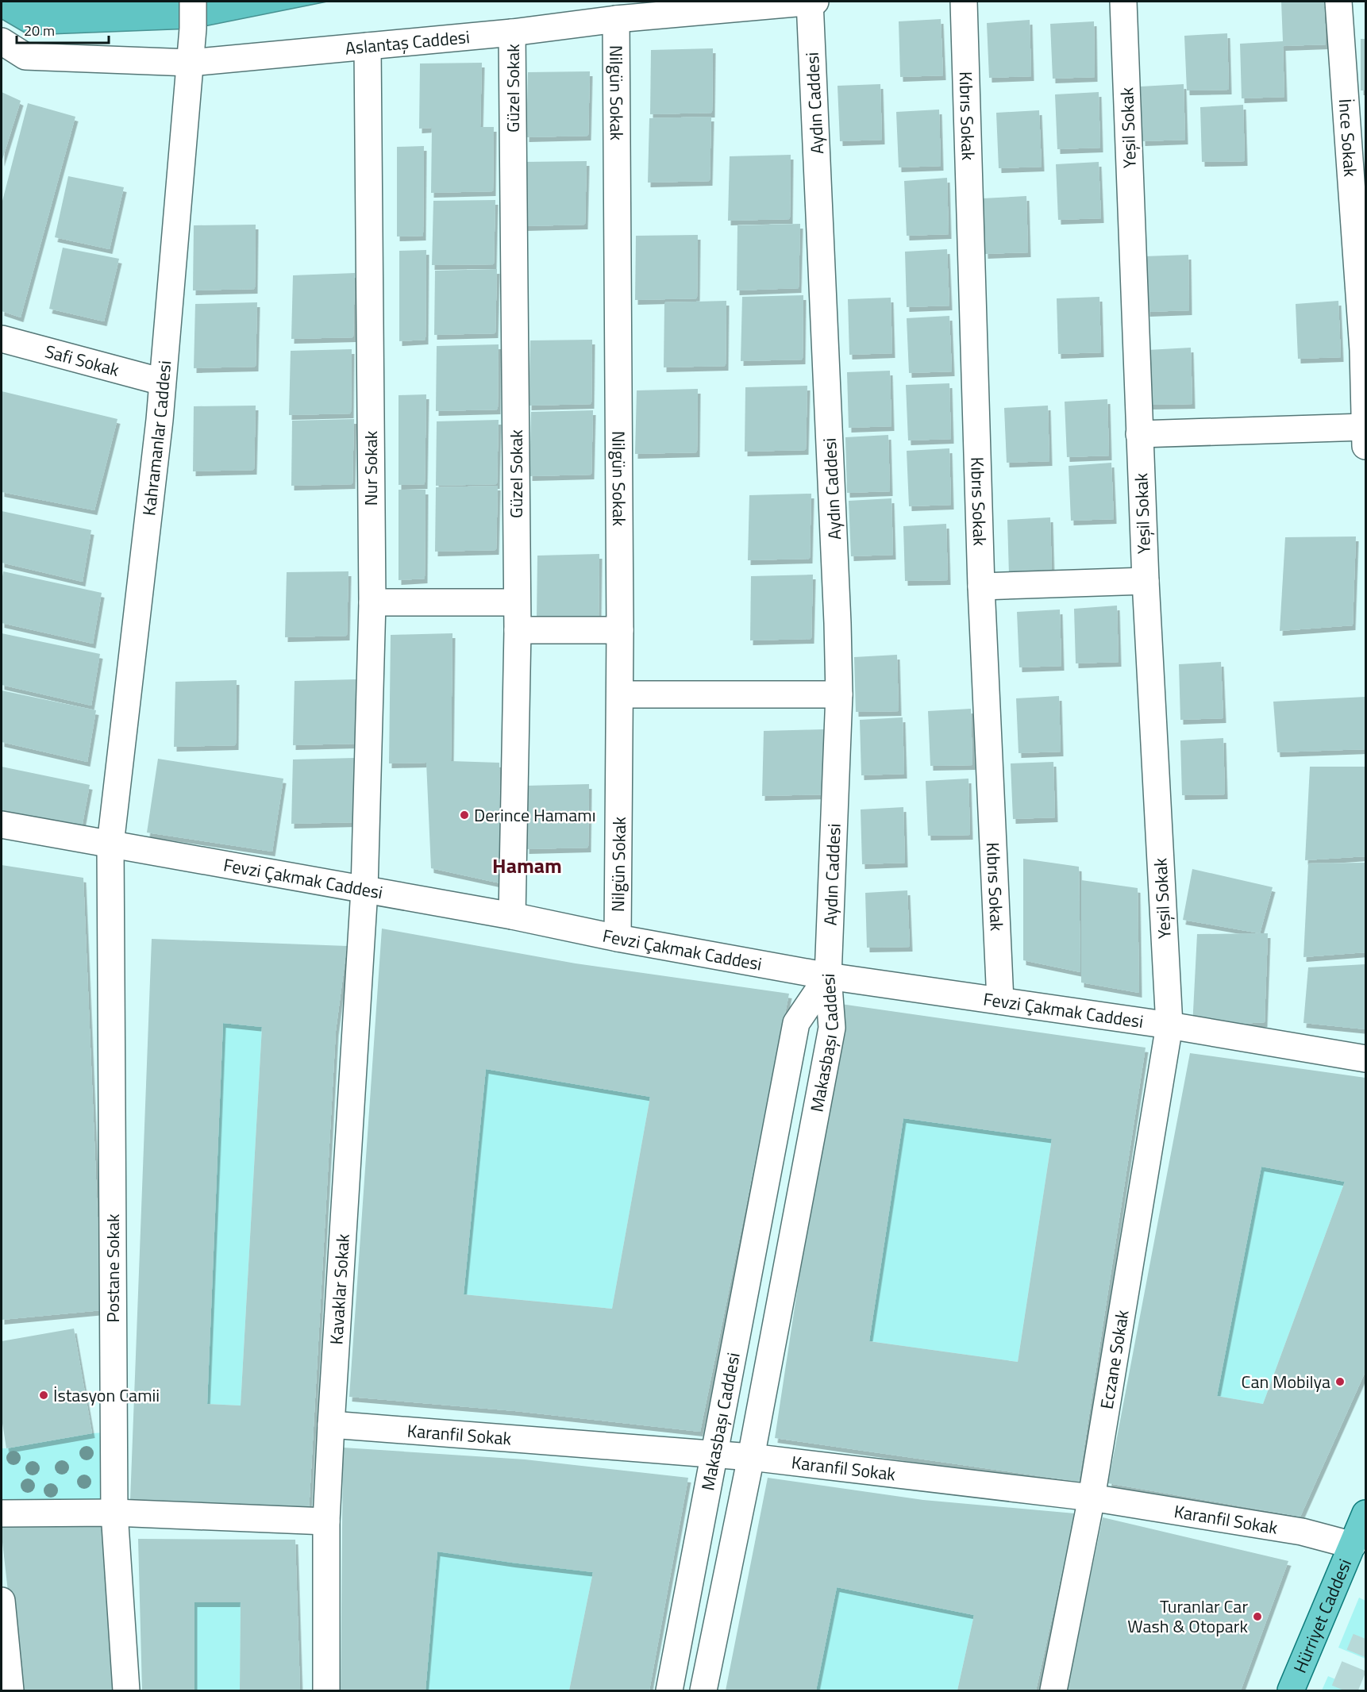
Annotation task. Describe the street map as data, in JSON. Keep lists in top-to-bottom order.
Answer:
{
  "streets": {
    "main road": ["Hürriyet Caddesi"],
    "street": [
      "Aslantaş Caddesi",
      "Güzel Sokak",
      "Nilgün Sokak",
      "Aydın Caddesi",
      "Kıbrıs Sokak",
      "Yeşil Sokak",
      "İnce Sokak",
      "Safi Sokak",
      "Kahramanlar Caddesi",
      "Nur Sokak",
      "Fevzi Çakmak Caddesi",
      "Makasbaşı Caddesi",
      "Postane Sokak",
      "Kavaklar Sokak",
      "Eczane Sokak",
      "Karanfil Sokak"
    ]
  },
  "crossings": [
    ["Aslantaş Caddesi", "Güzel Sokak"],
    ["Aslantaş Caddesi", "Nilgün Sokak"],
    ["Aslantaş Caddesi", "Aydın Caddesi"],
    ["Aslantaş Caddesi", "Kahramanlar Caddesi"],
    ["Aslantaş Caddesi", "Nur Sokak"],
    ["Güzel Sokak", "Fevzi Çakmak Caddesi"],
    ["Nilgün Sokak", "Fevzi Çakmak Caddesi"],
    ["Aydın Caddesi", "Fevzi Çakmak Caddesi"],
    ["Aydın Caddesi", "Makasbaşı Caddesi"],
    ["Kıbrıs Sokak", "Fevzi Çakmak Caddesi"],
    ["Yeşil Sokak", "Fevzi Çakmak Caddesi"],
    ["Yeşil Sokak", "Eczane Sokak"],
    ["Safi Sokak", "Kahramanlar Caddesi"],
    ["Kahramanlar Caddesi", "Fevzi Çakmak Caddesi"],
    ["Kahramanlar Caddesi", "Postane Sokak"],
    ["Nur Sokak", "Fevzi Çakmak Caddesi"],
    ["Nur Sokak", "Kavaklar Sokak"],
    ["Fevzi Çakmak Caddesi", "Makasbaşı Caddesi"],
    ["Fevzi Çakmak Caddesi", "Postane Sokak"],
    ["Fevzi Çakmak Caddesi", "Kavaklar Sokak"],
    ["Fevzi Çakmak Caddesi", "Eczane Sokak"],
    ["Makasbaşı Caddesi", "Karanfil Sokak"],
    ["Kavaklar Sokak", "Karanfil Sokak"],
    ["Eczane Sokak", "Karanfil Sokak"],
    ["Karanfil Sokak", "Hürriyet Caddesi"]
  ],
  "districts": ["Hamam"],
  "places": [
    "Derince Hamamı",
    "Can Mobilya",
    "İstasyon Camii",
    "Turanlar Car Wash & Otopark"
  ],
  "scale_bar": "20 m"
}
